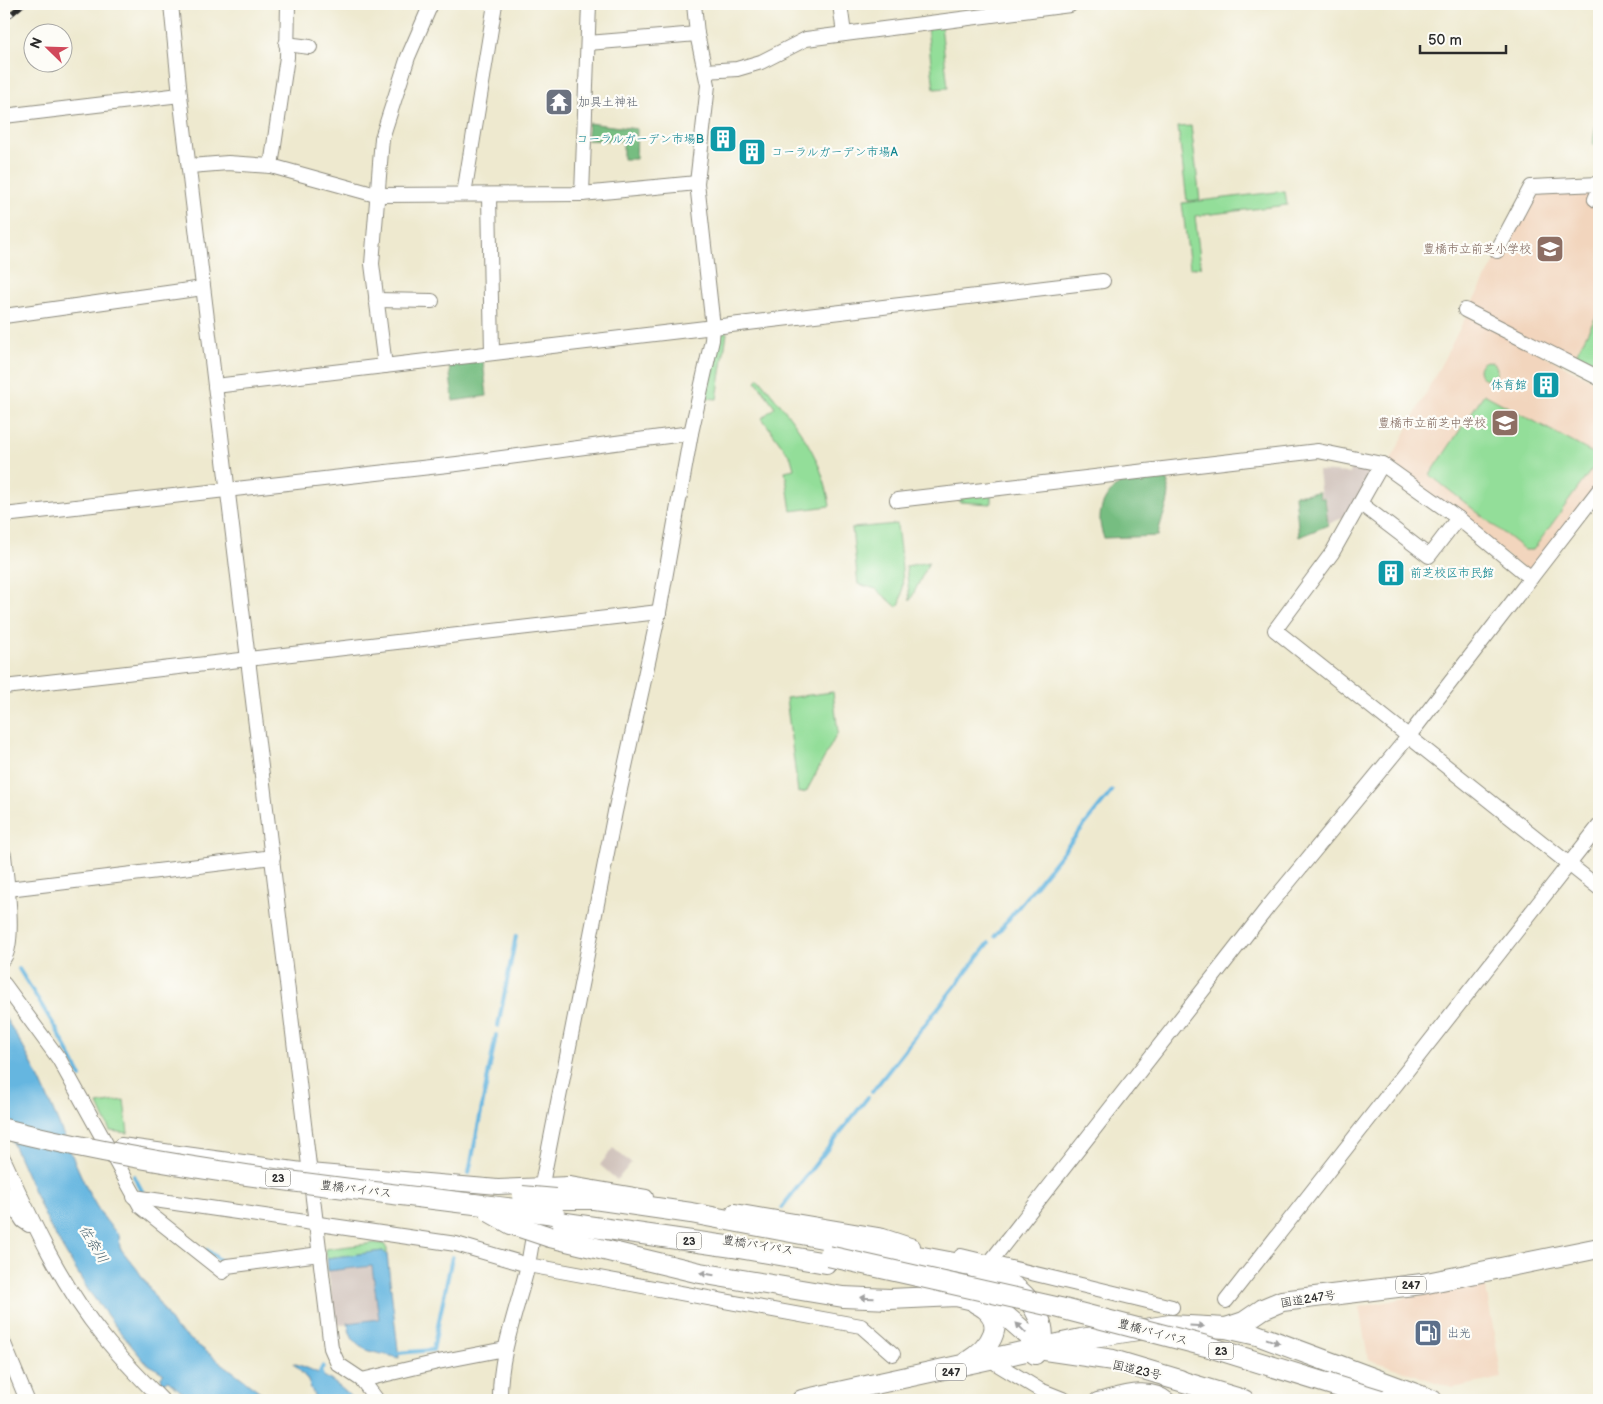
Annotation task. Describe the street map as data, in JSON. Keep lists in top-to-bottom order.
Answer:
{
  "streets": {
    "highway": [
      "23",
      "豊橋バイパス",
      "247",
      "国道247号",
      "国道23号"
    ]
  },
  "crossings": [
    ["23", "国道247号"],
    ["国道247号", "国道23号"]
  ],
  "water": ["佐奈川"],
  "places": {
    "temple": ["加具土神社"],
    "building": [
      "コーラルガーデン市場B",
      "コーラルガーデン市場A",
      "体育館",
      "前芝校区市民館"
    ],
    "school or university": ["豊橋市立前芝小学校", "豊橋市立前芝中学校"],
    "fuel station": ["出光"]
  },
  "scale_bar": "50 m",
  "north": "top left"
}
